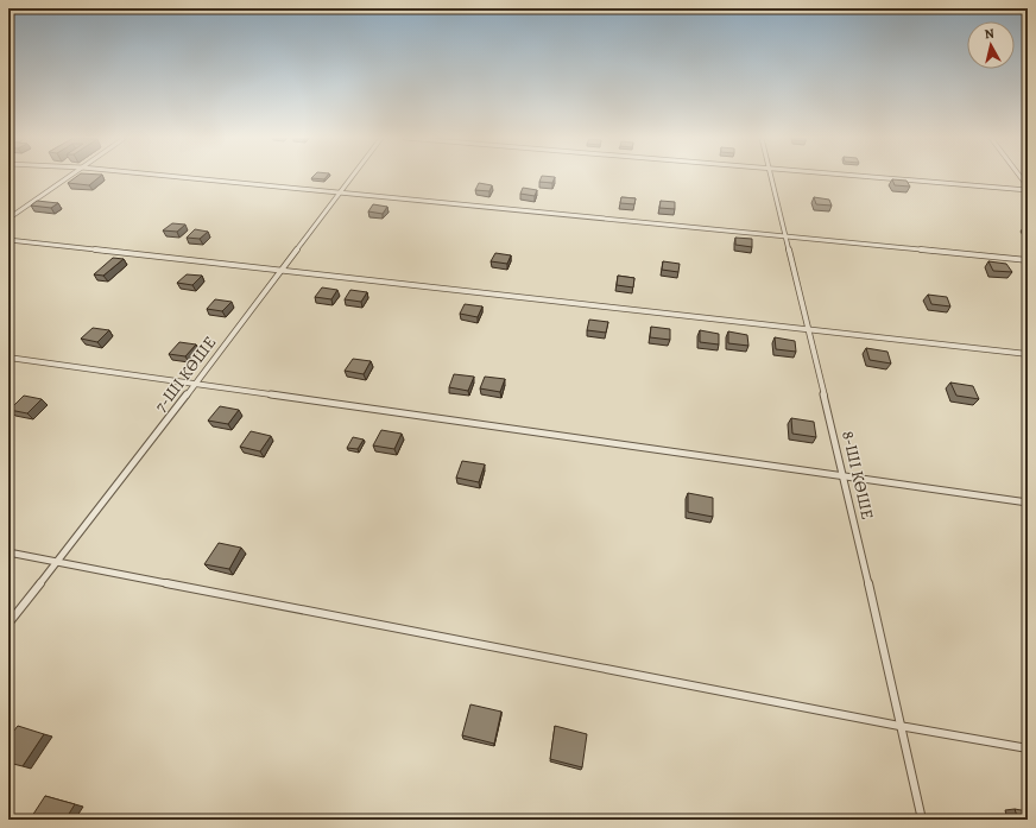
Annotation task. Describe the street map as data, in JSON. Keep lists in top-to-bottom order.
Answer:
{
  "streets": {
    "lane": ["7-ШІ КӨШЕ", "8-ШІ КӨШЕ"]
  },
  "north": "top"
}
